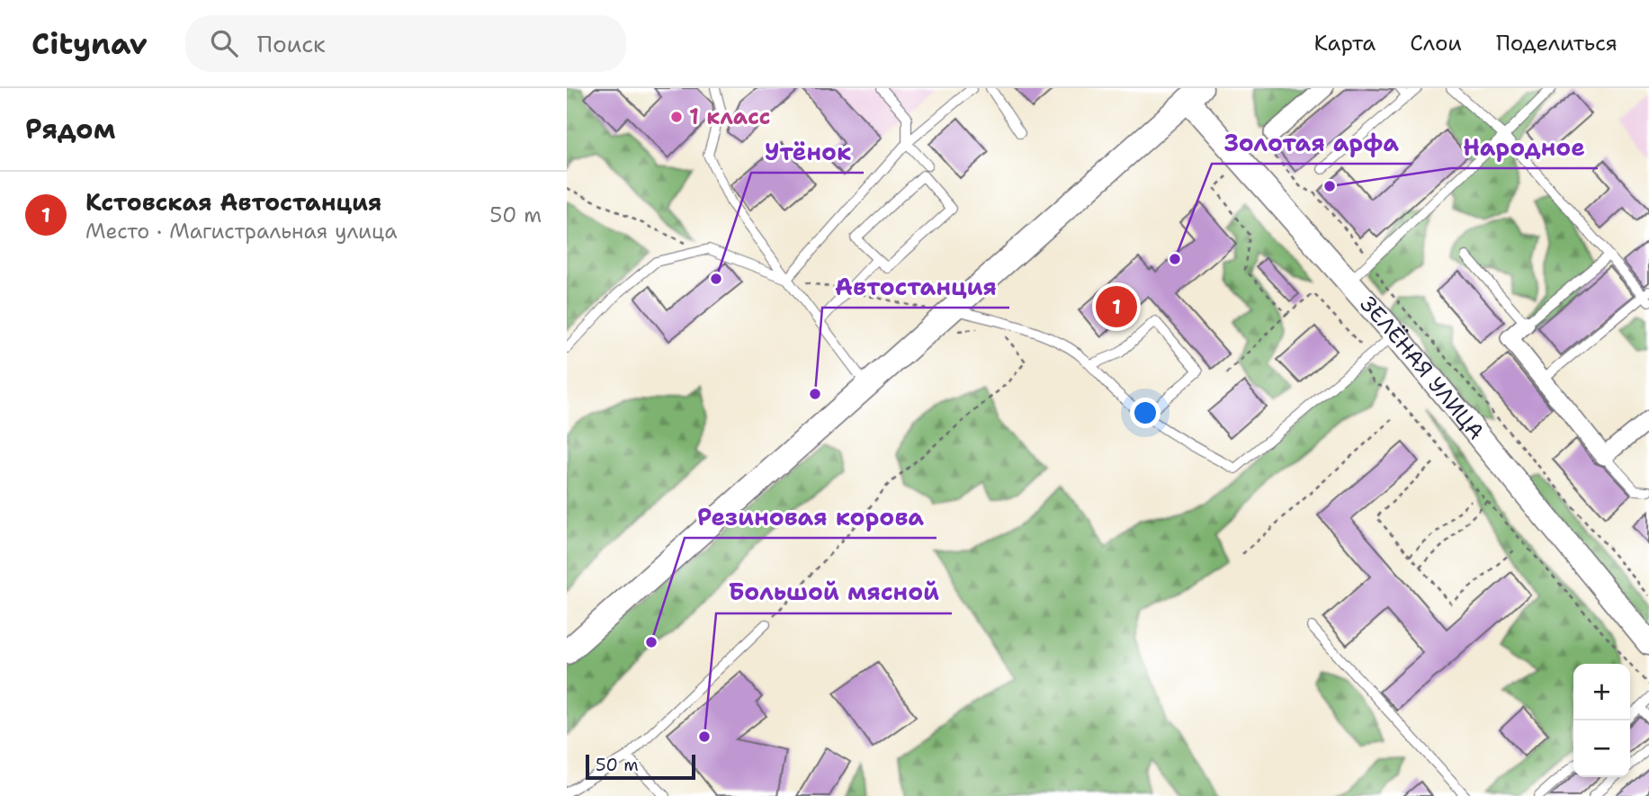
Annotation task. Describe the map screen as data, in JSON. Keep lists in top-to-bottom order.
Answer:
{
  "streets": {
    "main road": ["ЗЕЛЁНАЯ УЛИЦА"]
  },
  "places": [
    "1 класс",
    "Народное",
    "Золотая арфа",
    "Утёнок",
    "Автостанция",
    "Резиновая корова",
    "Большой мясной"
  ],
  "scale_bar": "50 m",
  "page": {
    "header": "Citynav",
    "search": "Поиск",
    "nav": ["Карта", "Слои", "Поделиться"],
    "heading": "Рядом",
    "list": [
      {
        "mark": "1",
        "name": "Кстовская Автостанция",
        "note": "Место · Магистральная улица",
        "value": "50 m"
      }
    ],
    "pins": "1",
    "map_buttons": ["+", "−"],
    "scale": "50 m"
  }
}
